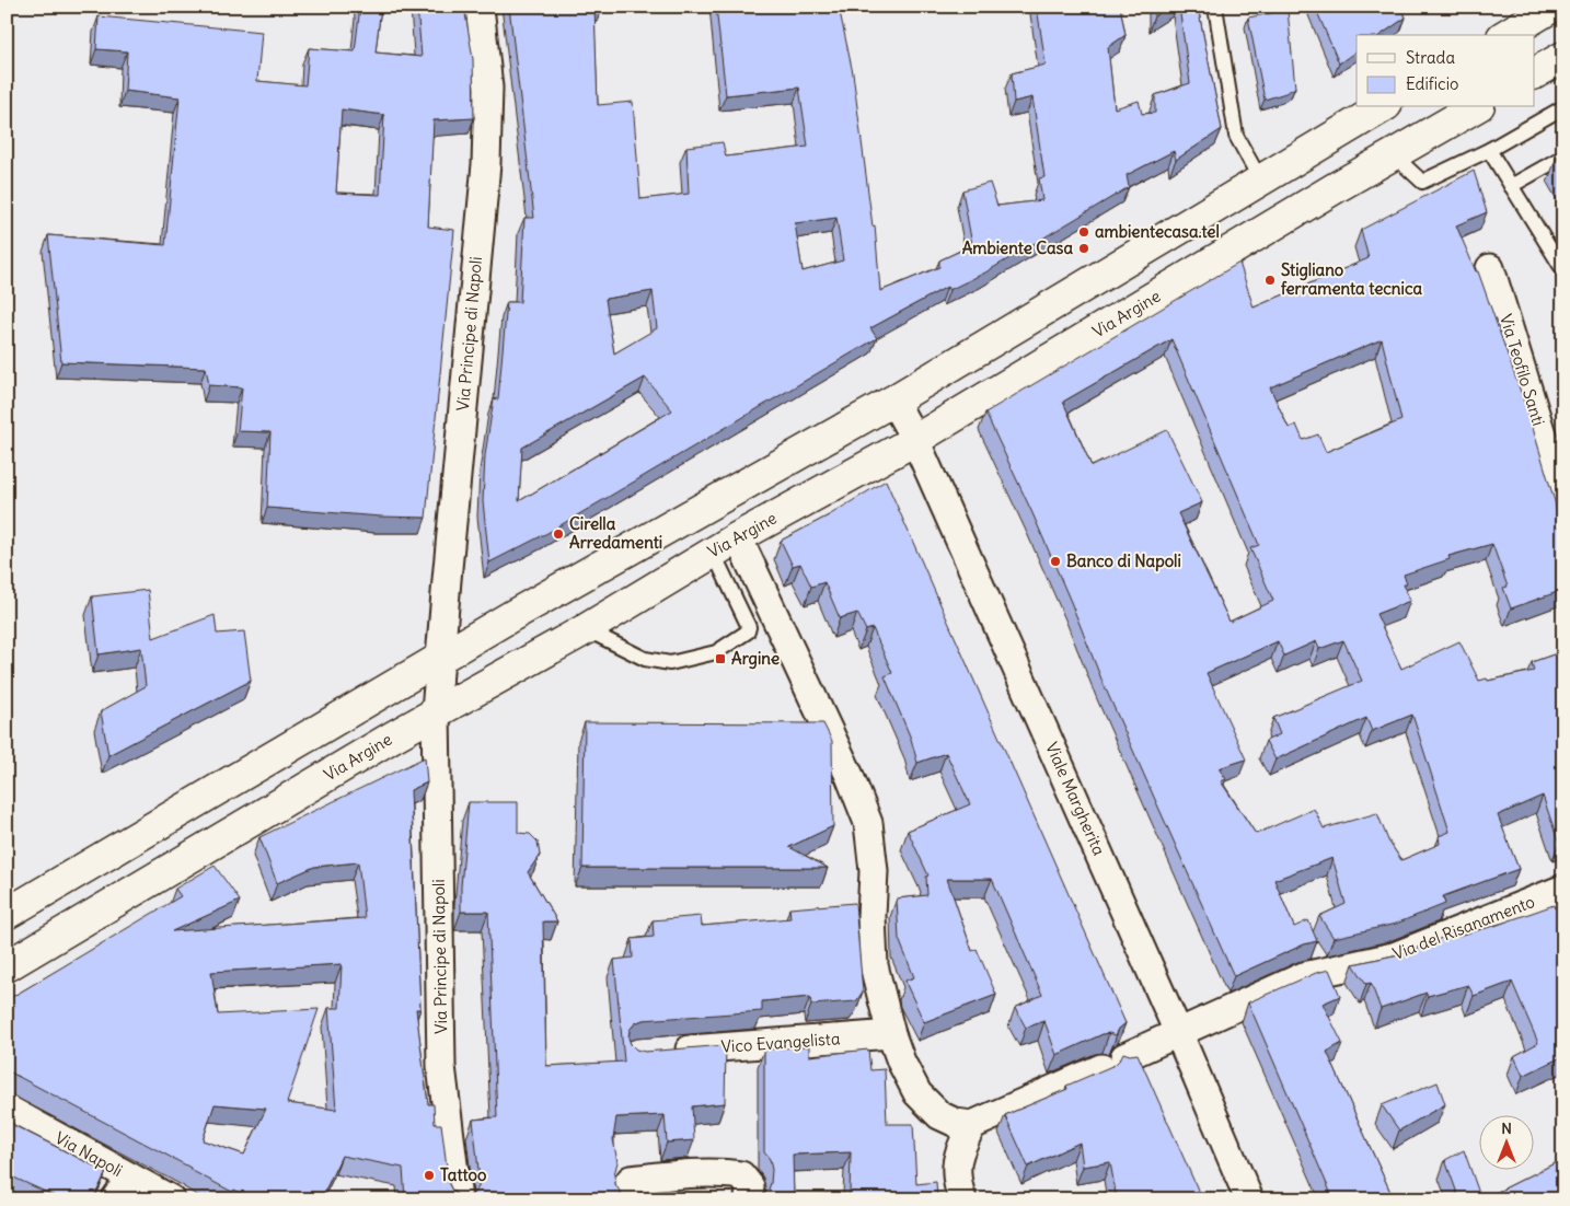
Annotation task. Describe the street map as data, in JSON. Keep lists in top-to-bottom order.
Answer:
{
  "streets": {
    "street": [
      "Via Argine",
      "Via Principe di Napoli",
      "Via Teofilo Santi",
      "Viale Margherita",
      "Via del Risanamento",
      "Vico Evangelista",
      "Via Napoli"
    ]
  },
  "crossings": [
    ["Via Argine", "Via Principe di Napoli"],
    ["Via Argine", "Viale Margherita"],
    ["Viale Margherita", "Via del Risanamento"]
  ],
  "places": {
    "other": [
      "ambientecasa.tel",
      "Ambiente Casa",
      "Stigliano ferramenta tecnica",
      "Cirella Arredamenti",
      "Banco di Napoli",
      "Tattoo"
    ],
    "transit": ["Argine"]
  },
  "legend": ["Strada", "Edificio"],
  "north": "top"
}
